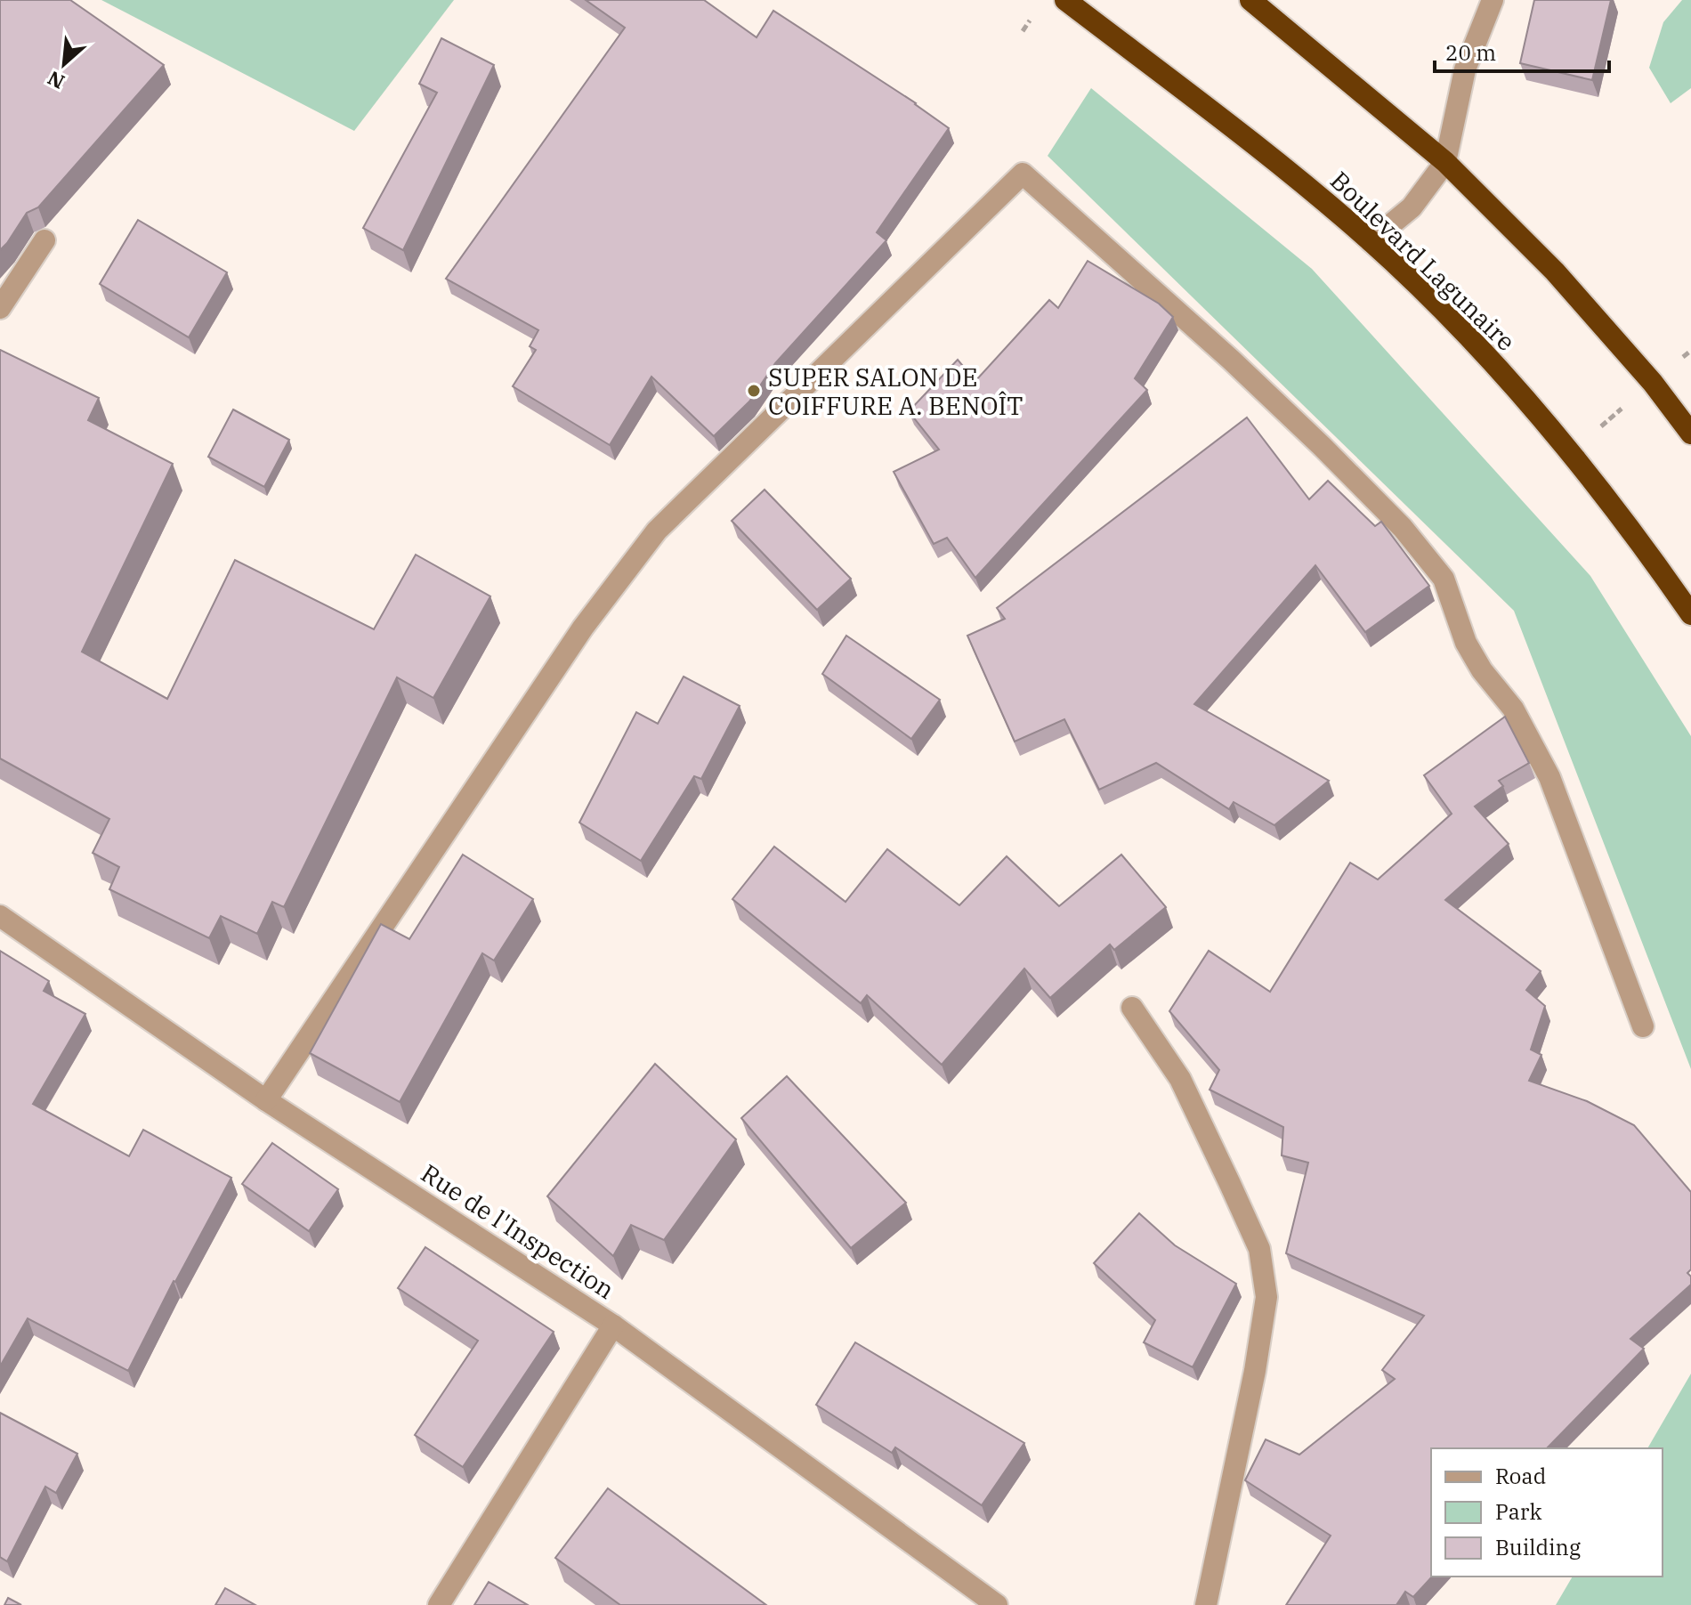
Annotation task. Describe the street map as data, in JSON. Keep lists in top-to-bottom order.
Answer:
{
  "streets": {
    "highway": ["Boulevard Lagunaire"],
    "street": ["Rue de l'Inspection"]
  },
  "places": ["SUPER SALON DE COIFFURE A. BENOÎT"],
  "legend": ["Road", "Park", "Building"],
  "scale_bar": "20 m",
  "north": "bottom left"
}
